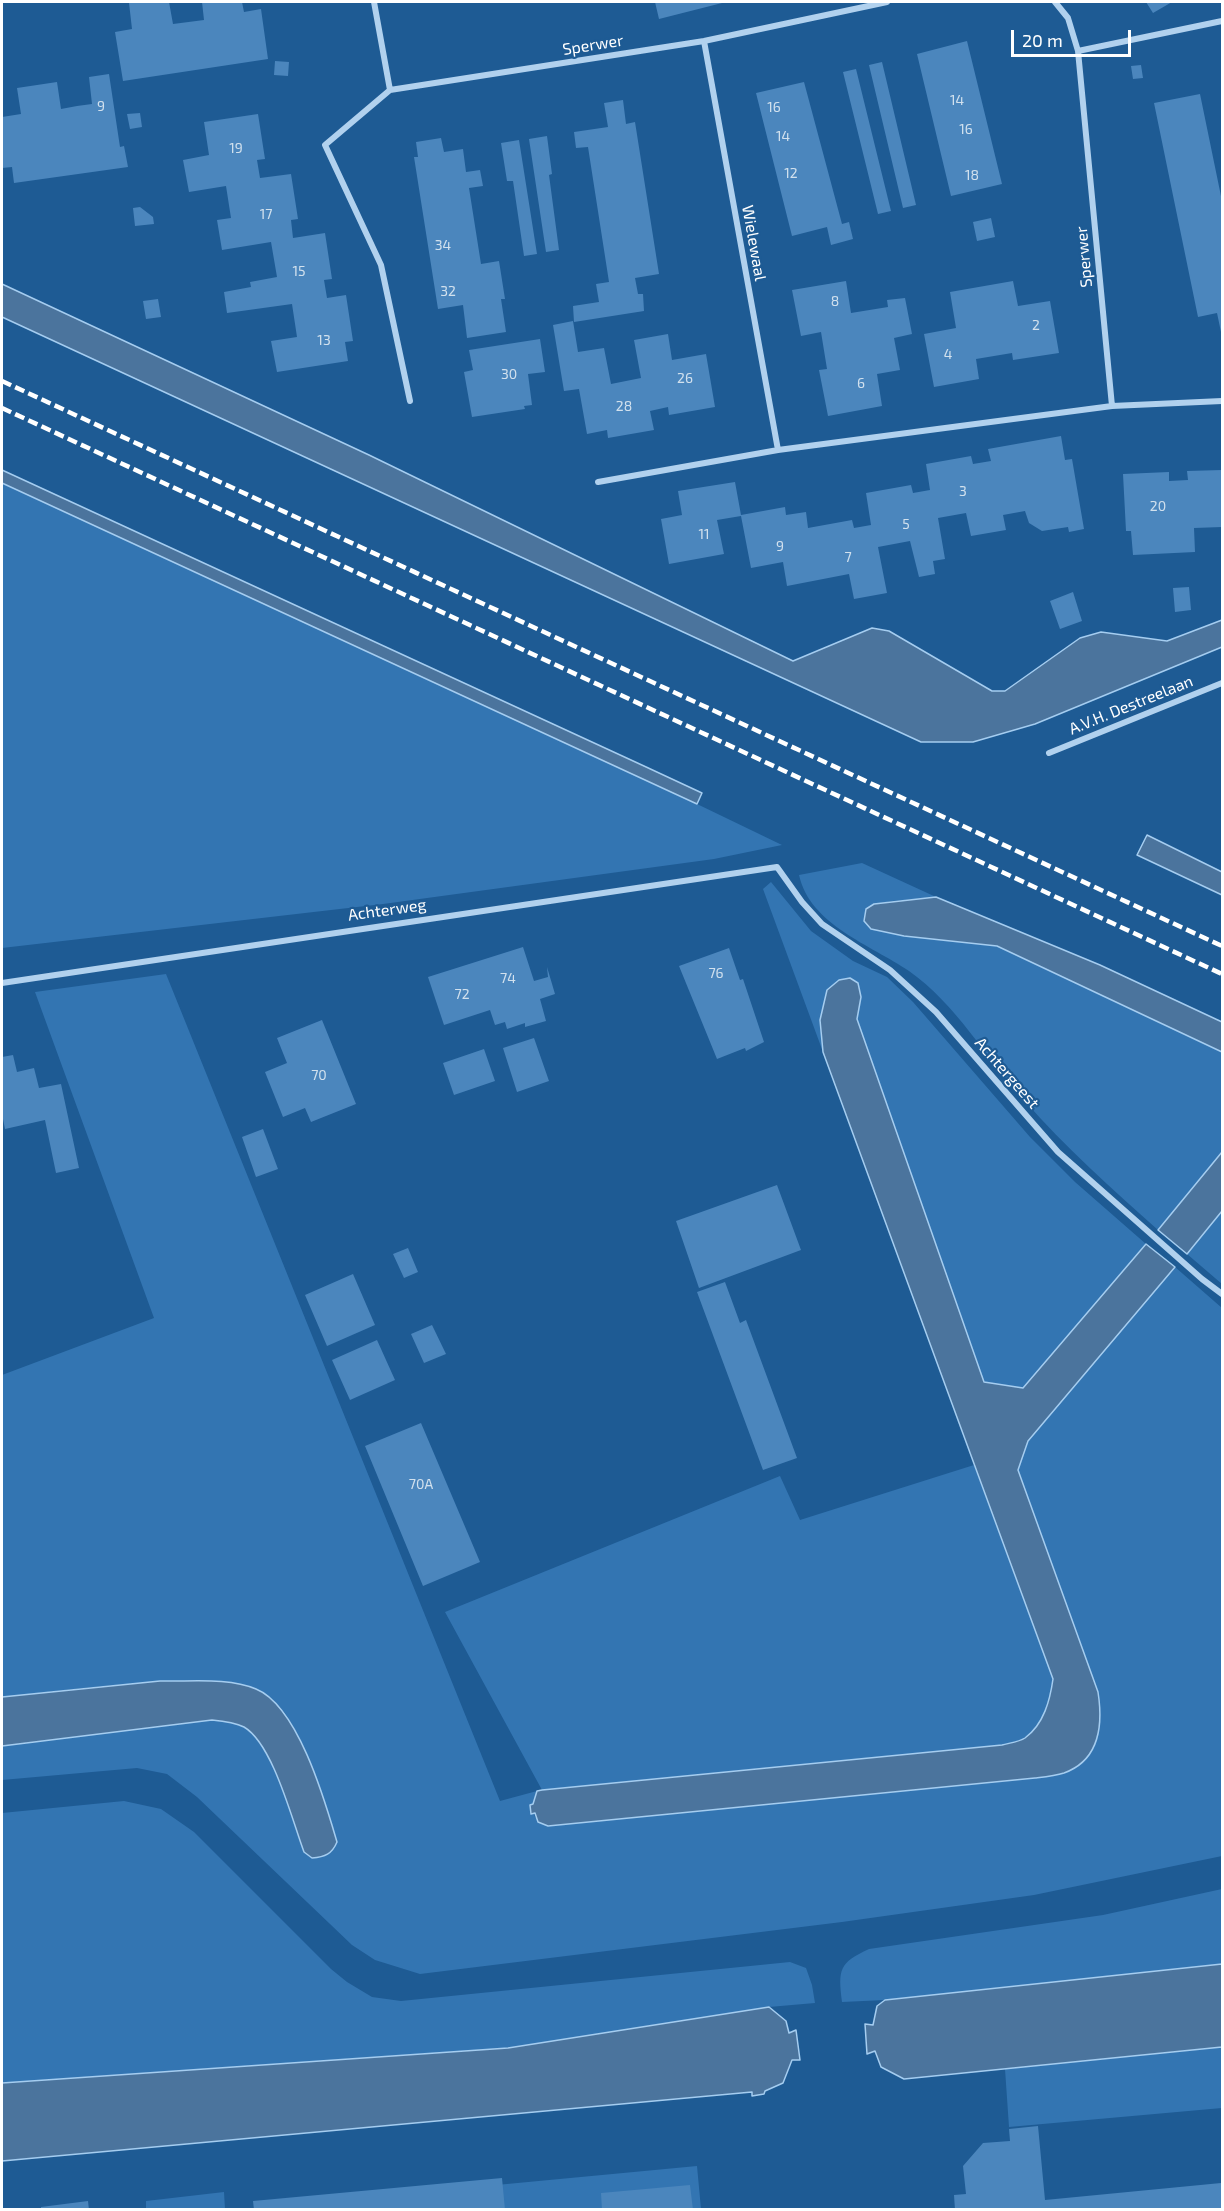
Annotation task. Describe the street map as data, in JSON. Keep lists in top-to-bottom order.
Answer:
{
  "streets": {
    "street": [
      "Sperwer",
      "Wielewaal",
      "A.V.H. Destreelaan",
      "Achterweg",
      "Achtergeest"
    ]
  },
  "crossings": [
    ["Sperwer", "Wielewaal"],
    ["Achterweg", "Achtergeest"]
  ],
  "house_numbers": [
    "14",
    "9",
    "16",
    "16",
    "14",
    "19",
    "12",
    "18",
    "17",
    "34",
    "15",
    "32",
    "8",
    "2",
    "13",
    "4",
    "30",
    "26",
    "6",
    "28",
    "3",
    "20",
    "5",
    "11",
    "9",
    "7",
    "76",
    "74",
    "72",
    "70",
    "70A"
  ],
  "scale_bar": "20 m"
}
